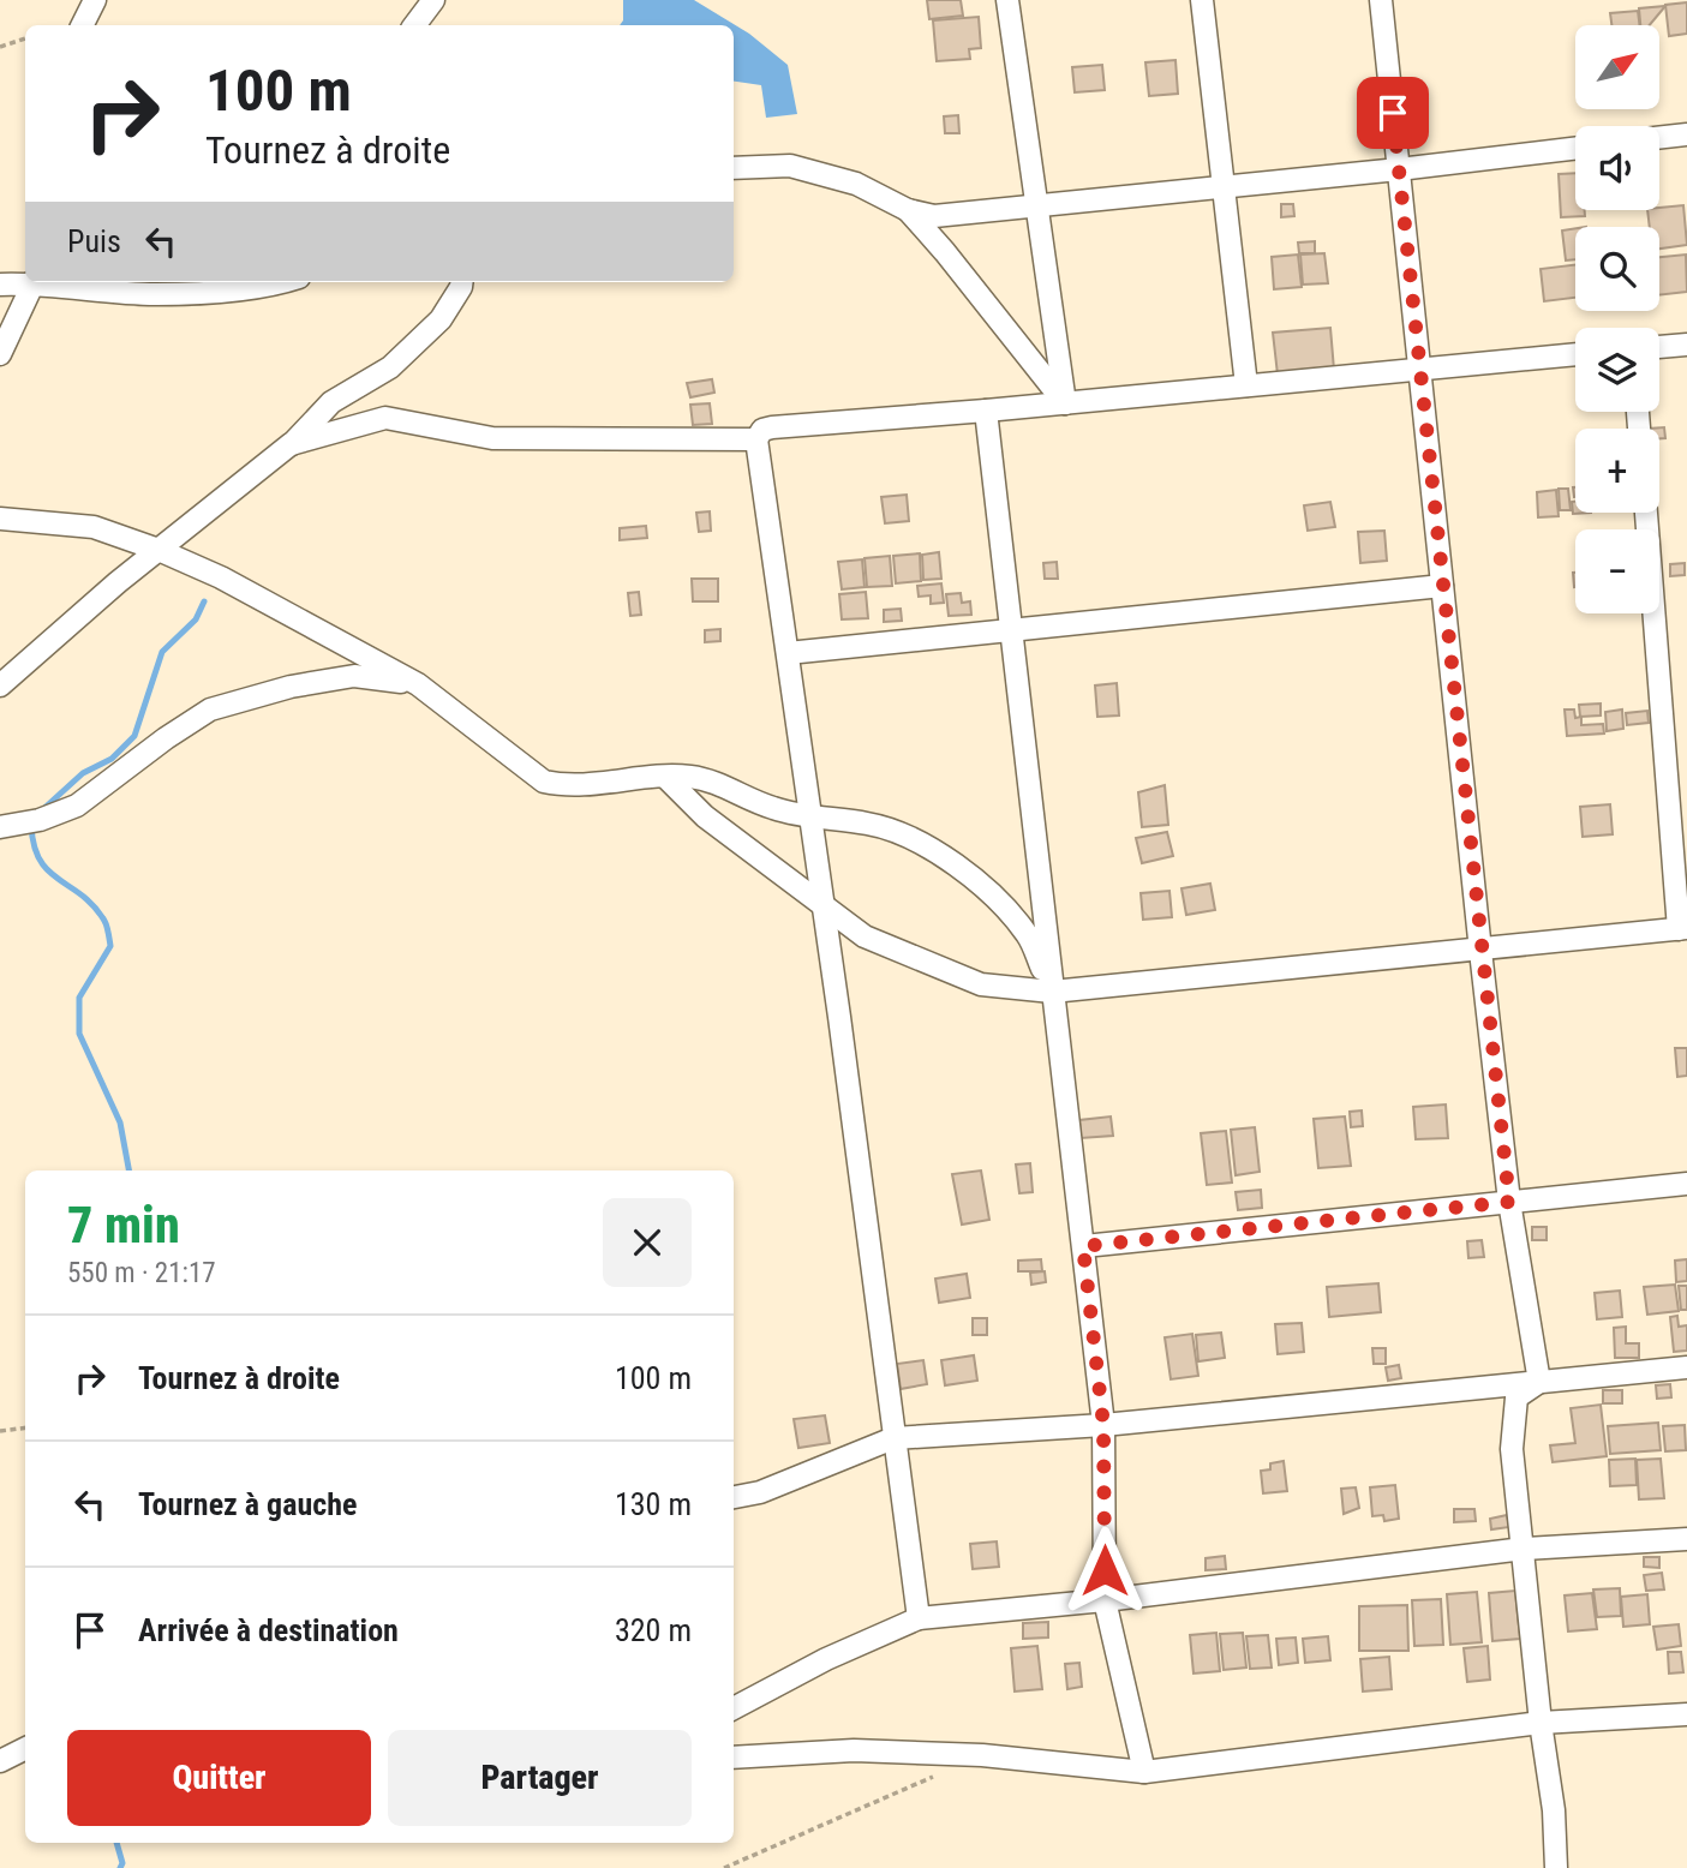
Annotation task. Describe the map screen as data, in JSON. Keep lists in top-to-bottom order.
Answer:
{
  "north": "top right",
  "page": {
    "map_buttons": ["+", "−"],
    "turn": ["100 m", "Tournez à droite"],
    "then": "Puis",
    "heading": ["7 min", "550 m · 21:17"],
    "list": [
      {
        "name": "Tournez à droite",
        "value": "100 m"
      },
      {
        "name": "Tournez à gauche",
        "value": "130 m"
      },
      {
        "name": "Arrivée à destination",
        "value": "320 m"
      }
    ],
    "buttons": ["Quitter", "Partager"]
  }
}
